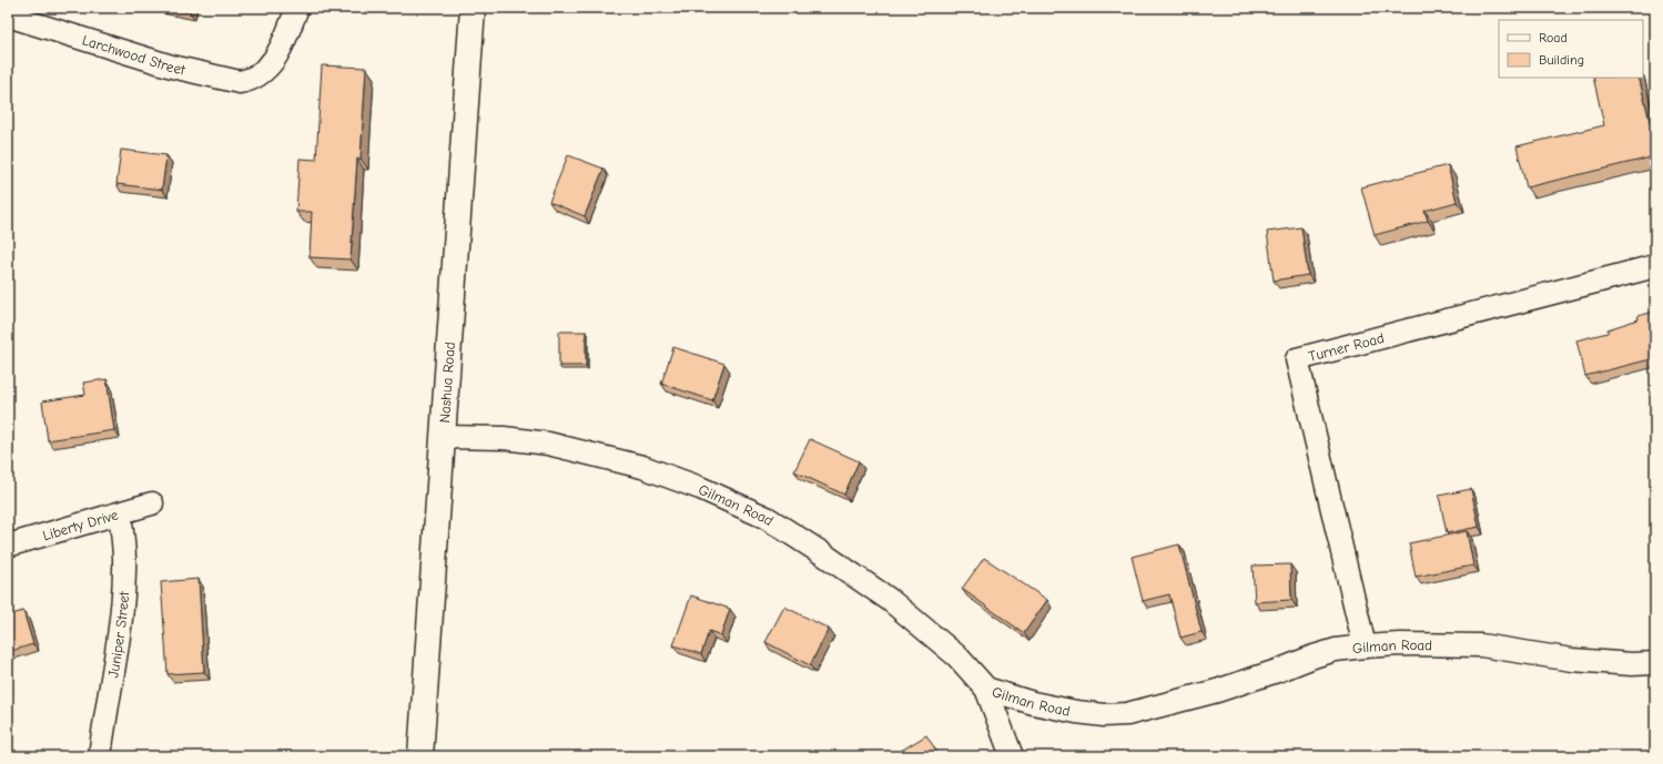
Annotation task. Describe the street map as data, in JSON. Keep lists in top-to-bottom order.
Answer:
{
  "streets": {
    "main road": ["Nashua Road"],
    "street": [
      "Larchwood Street",
      "Turner Road",
      "Gilman Road",
      "Liberty Drive",
      "Juniper Street"
    ]
  },
  "crossings": [
    ["Turner Road", "Gilman Road"],
    ["Nashua Road", "Gilman Road"],
    ["Liberty Drive", "Juniper Street"]
  ],
  "legend": ["Road", "Building"]
}
